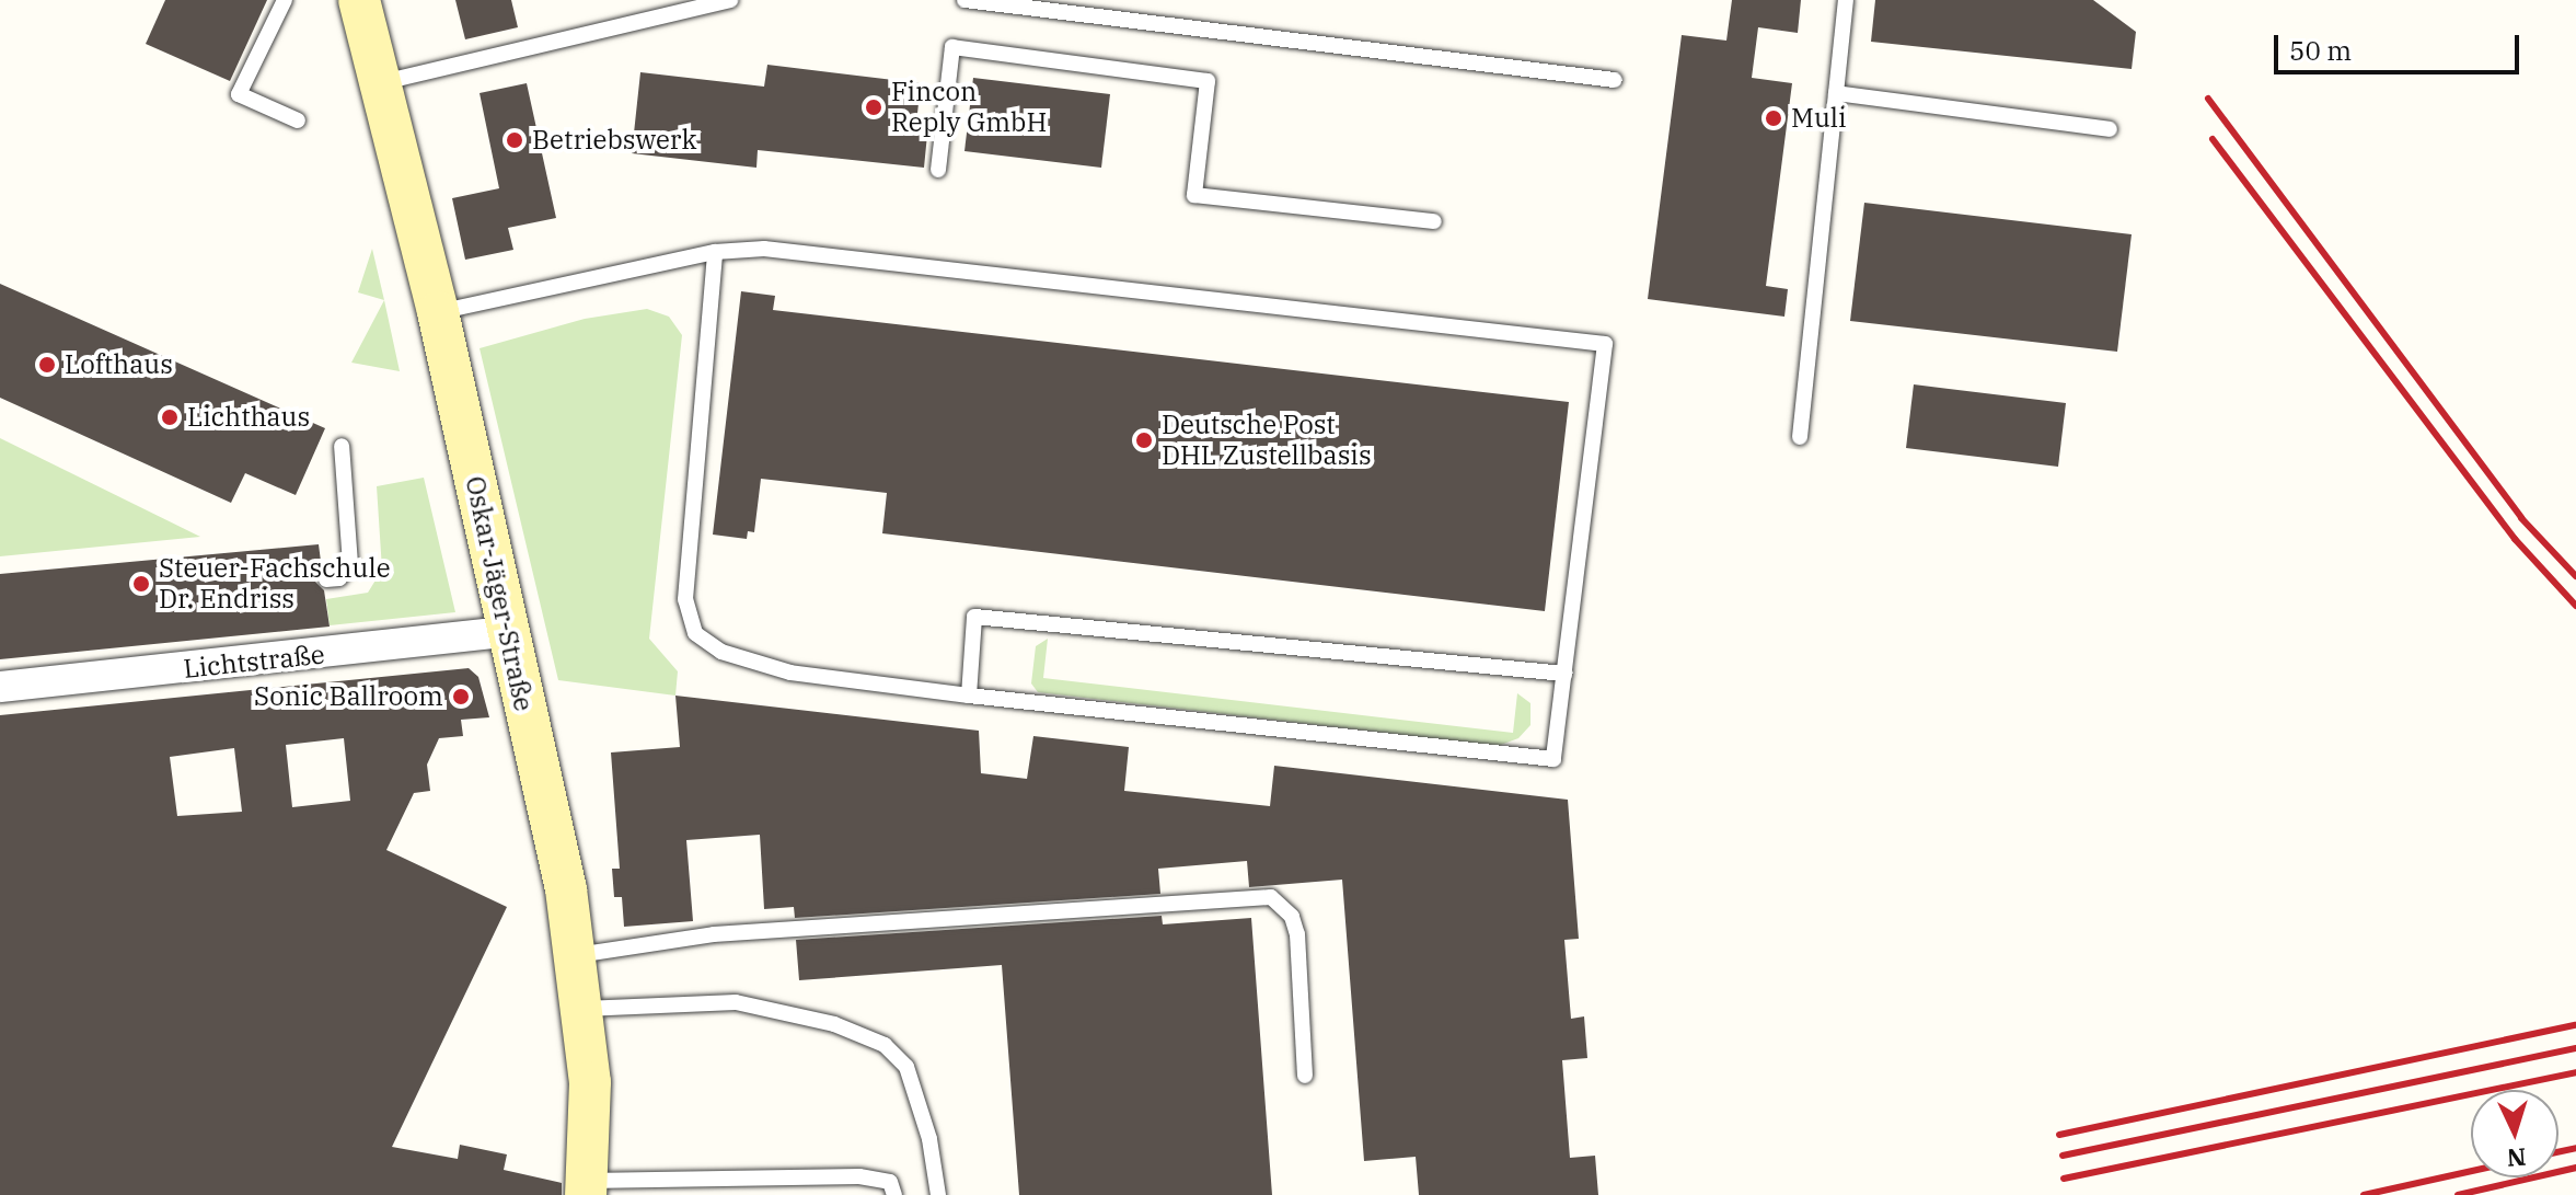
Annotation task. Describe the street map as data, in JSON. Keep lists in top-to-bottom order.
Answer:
{
  "streets": {
    "street": ["Oskar-Jäger-Straße", "Lichtstraße"]
  },
  "crossings": [
    ["Oskar-Jäger-Straße", "Lichtstraße"]
  ],
  "places": [
    "Fincon Reply GmbH",
    "Muli",
    "Betriebswerk",
    "Lofthaus",
    "Lichthaus",
    "Deutsche Post DHL Zustellbasis",
    "Steuer-Fachschule Dr. Endriss",
    "Sonic Ballroom"
  ],
  "scale_bar": "50 m",
  "north": "bottom"
}
